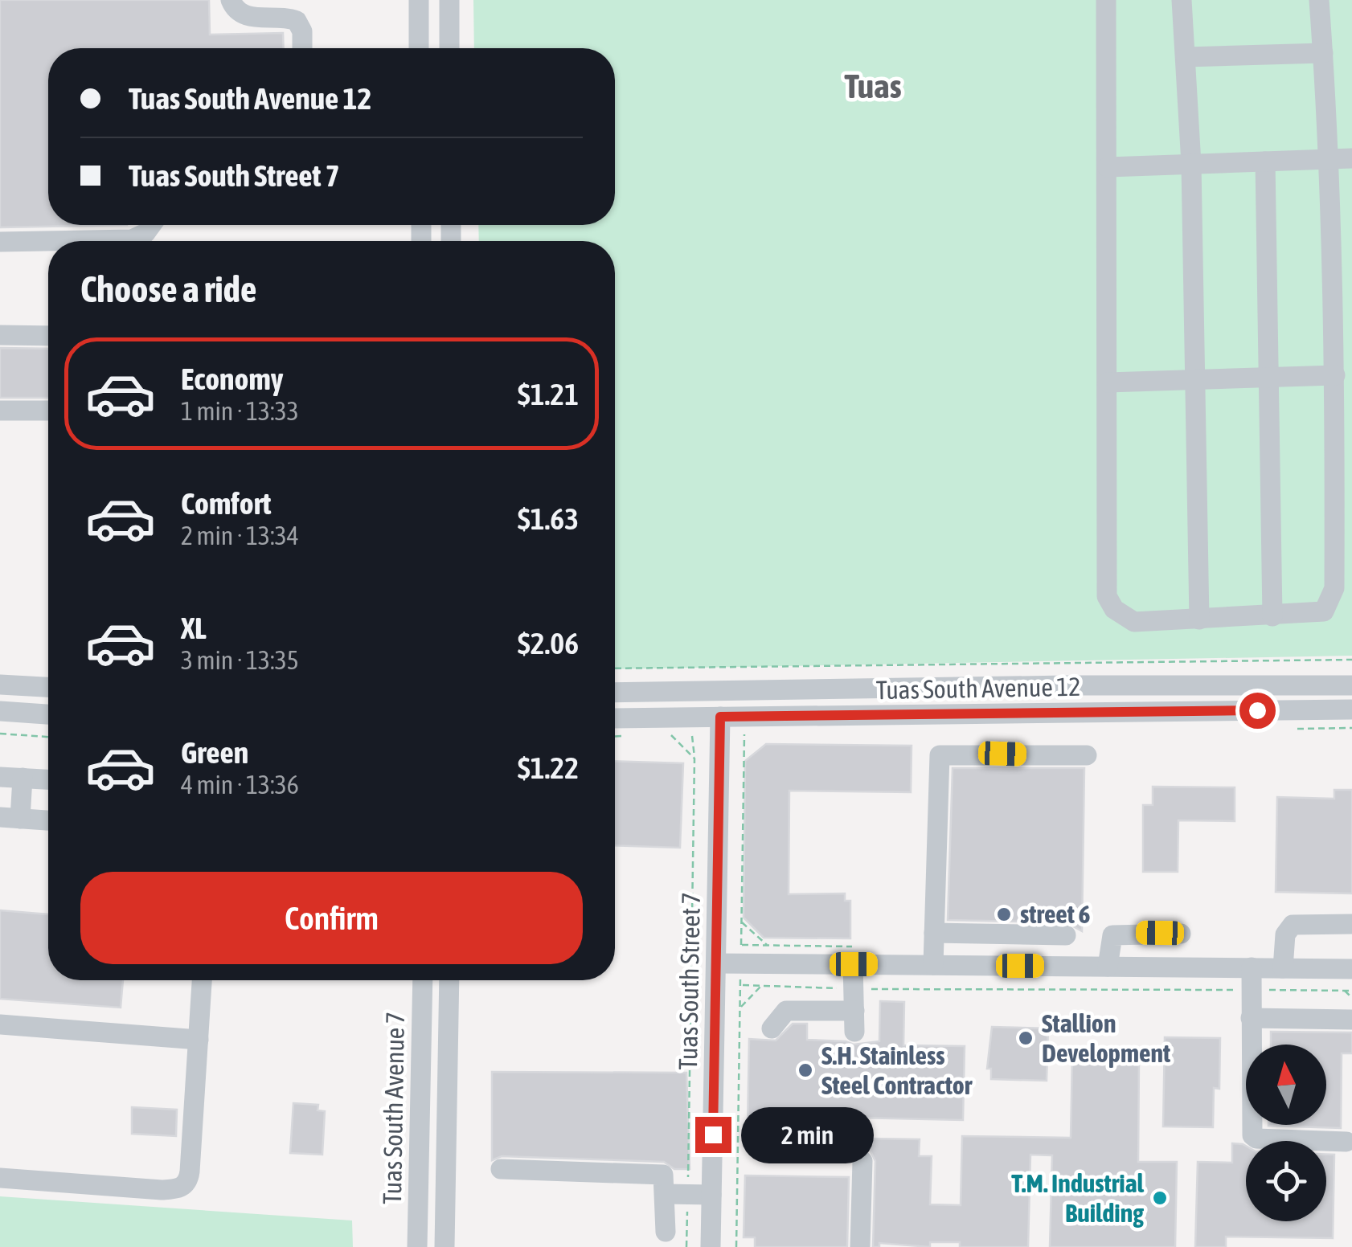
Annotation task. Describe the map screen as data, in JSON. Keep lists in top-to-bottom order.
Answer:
{
  "streets": {
    "street": ["Tuas South Avenue 12", "Tuas South Street 7", "Tuas South Avenue 7"]
  },
  "crossings": [
    ["Tuas South Avenue 12", "Tuas South Street 7"]
  ],
  "districts": ["Tuas"],
  "places": [
    "street 6",
    "Stallion Development",
    "S.H. Stainless Steel Contractor",
    "T.M. Industrial Building"
  ],
  "north": "top",
  "page": {
    "banner": ["Tuas South Avenue 12", "Tuas South Street 7"],
    "heading": "Choose a ride",
    "list": [
      {
        "name": "Economy",
        "note": "1 min · 13:33",
        "value": "$1.21"
      },
      {
        "name": "Comfort",
        "note": "2 min · 13:34",
        "value": "$1.63"
      },
      {
        "name": "XL",
        "note": "3 min · 13:35",
        "value": "$2.06"
      },
      {
        "name": "Green",
        "note": "4 min · 13:36",
        "value": "$1.22"
      }
    ],
    "buttons": "Confirm",
    "bubble": "2 min"
  }
}
